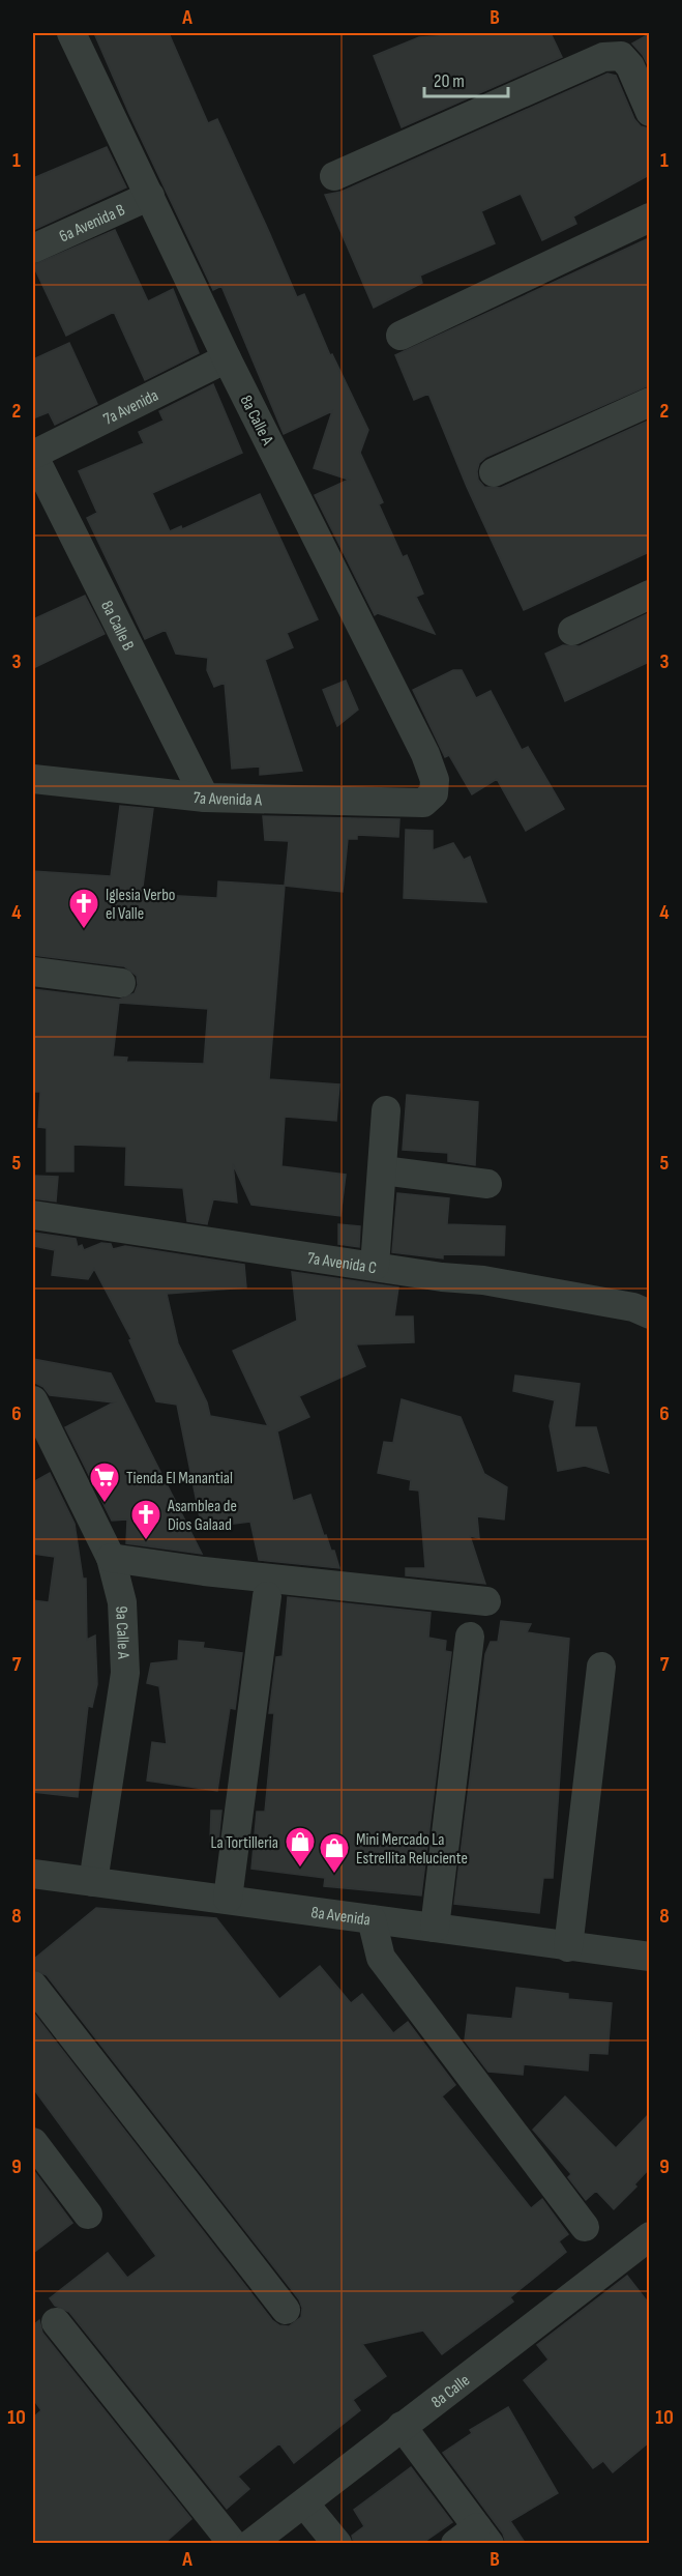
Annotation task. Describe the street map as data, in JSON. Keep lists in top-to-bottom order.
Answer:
{
  "streets": {
    "street": [
      "6a Avenida B",
      "7a Avenida",
      "8a Calle A",
      "8a Calle B",
      "7a Avenida A",
      "7a Avenida C",
      "9a Calle A",
      "8a Avenida",
      "8a Calle"
    ]
  },
  "crossings": [
    ["6a Avenida B", "8a Calle A"],
    ["7a Avenida", "8a Calle A"],
    ["7a Avenida", "8a Calle B"],
    ["8a Calle A", "7a Avenida A"],
    ["8a Calle B", "7a Avenida A"],
    ["9a Calle A", "8a Avenida"]
  ],
  "places": {
    "church": ["Iglesia Verbo el Valle", "Asamblea de Dios Galaad"],
    "supermarket": ["Tienda El Manantial"],
    "shop": ["La Tortilleria", "Mini Mercado La Estrellita Reluciente"]
  },
  "scale_bar": "20 m",
  "grid": {
    "columns": ["A", "B"],
    "rows": [
      "1",
      "2",
      "3",
      "4",
      "5",
      "6",
      "7",
      "8",
      "9",
      "10"
    ]
  }
}
